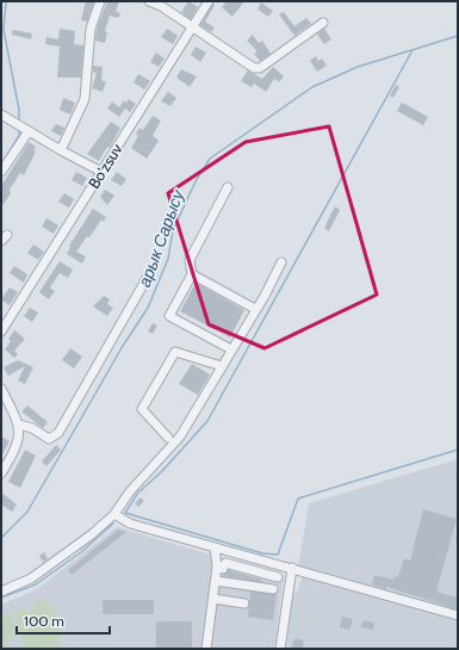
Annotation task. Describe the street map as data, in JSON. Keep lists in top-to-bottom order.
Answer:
{
  "streets": {
    "street": ["Bo'zsuv"]
  },
  "water": ["арык Сарысу"],
  "scale_bar": "100 m"
}
